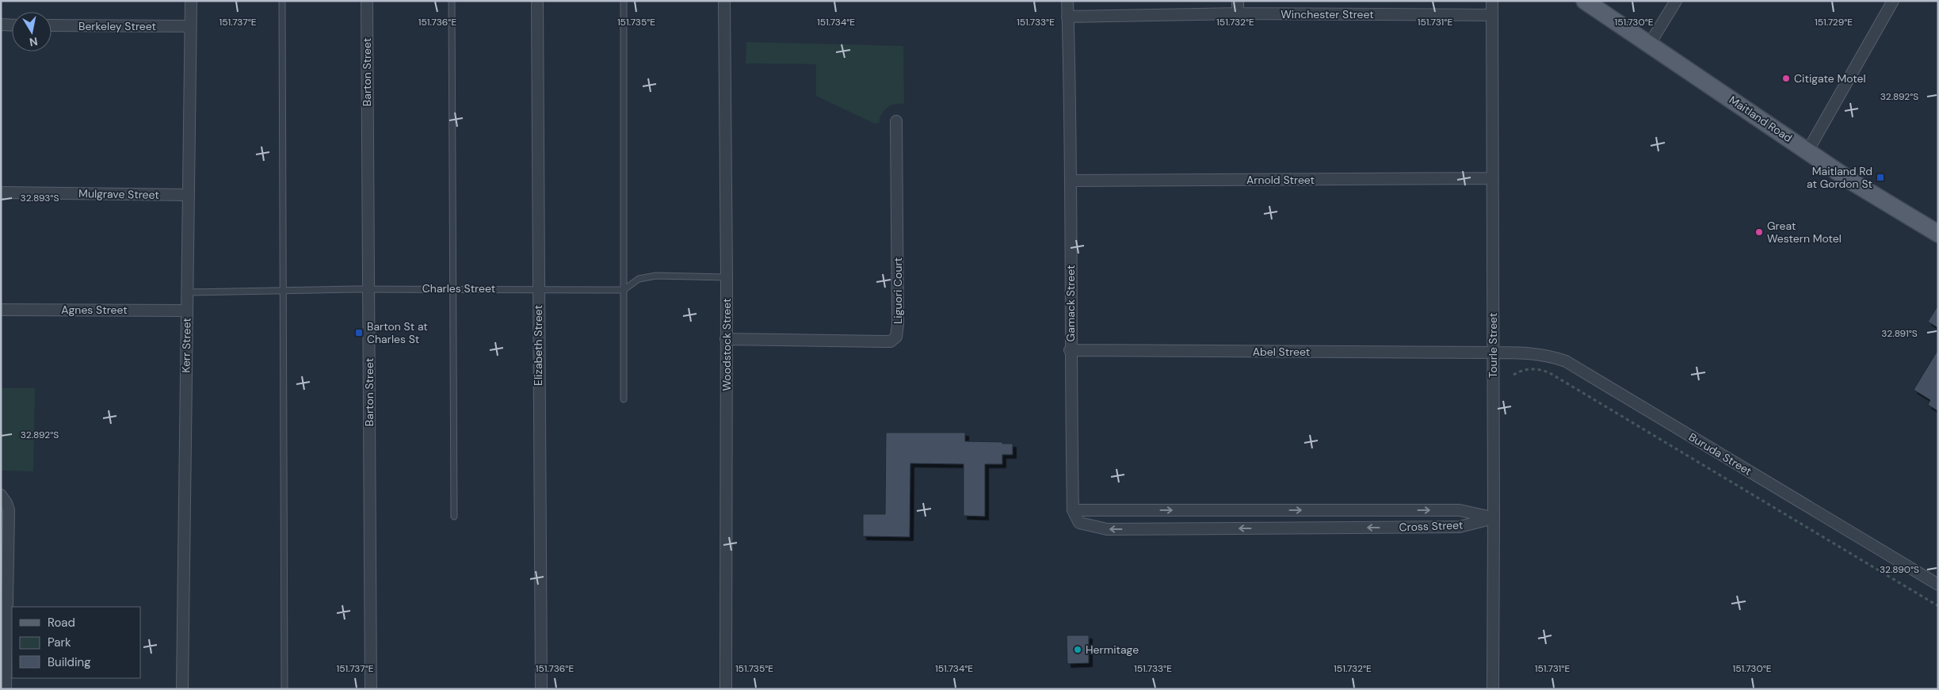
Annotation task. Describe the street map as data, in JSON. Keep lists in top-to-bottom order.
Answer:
{
  "streets": {
    "main road": ["Maitland Road"],
    "street": [
      "Winchester Street",
      "Berkeley Street",
      "Barton Street",
      "Arnold Street",
      "Mulgrave Street",
      "Liguori Court",
      "Gamack Street",
      "Agnes Street",
      "Woodstock Street",
      "Kerr Street",
      "Elizabeth Street",
      "Tourle Street",
      "Abel Street",
      "Buruda Street",
      "Cross Street"
    ],
    "lane": ["Charles Street"]
  },
  "crossings": [
    ["Winchester Street", "Gamack Street"],
    ["Winchester Street", "Tourle Street"],
    ["Berkeley Street", "Kerr Street"],
    ["Barton Street", "Charles Street"],
    ["Arnold Street", "Gamack Street"],
    ["Arnold Street", "Tourle Street"],
    ["Mulgrave Street", "Kerr Street"],
    ["Charles Street", "Kerr Street"],
    ["Charles Street", "Elizabeth Street"],
    ["Liguori Court", "Woodstock Street"],
    ["Gamack Street", "Abel Street"],
    ["Gamack Street", "Cross Street"],
    ["Agnes Street", "Kerr Street"],
    ["Tourle Street", "Abel Street"],
    ["Tourle Street", "Buruda Street"],
    ["Tourle Street", "Cross Street"],
    ["Abel Street", "Buruda Street"]
  ],
  "places": {
    "other": ["Citigate Motel", "Great Western Motel", "Hermitage"],
    "transit": ["Maitland Rd at Gordon St", "Barton St at Charles St"]
  },
  "legend": ["Road", "Park", "Building"],
  "north": "bottom",
  "coordinates": [
    "151.737°E",
    "151.736°E",
    "151.735°E",
    "151.734°E",
    "151.733°E",
    "151.732°E",
    "151.731°E",
    "151.730°E",
    "151.729°E",
    "32.892°S",
    "32.893°S",
    "32.891°S",
    "32.890°S"
  ]
}
